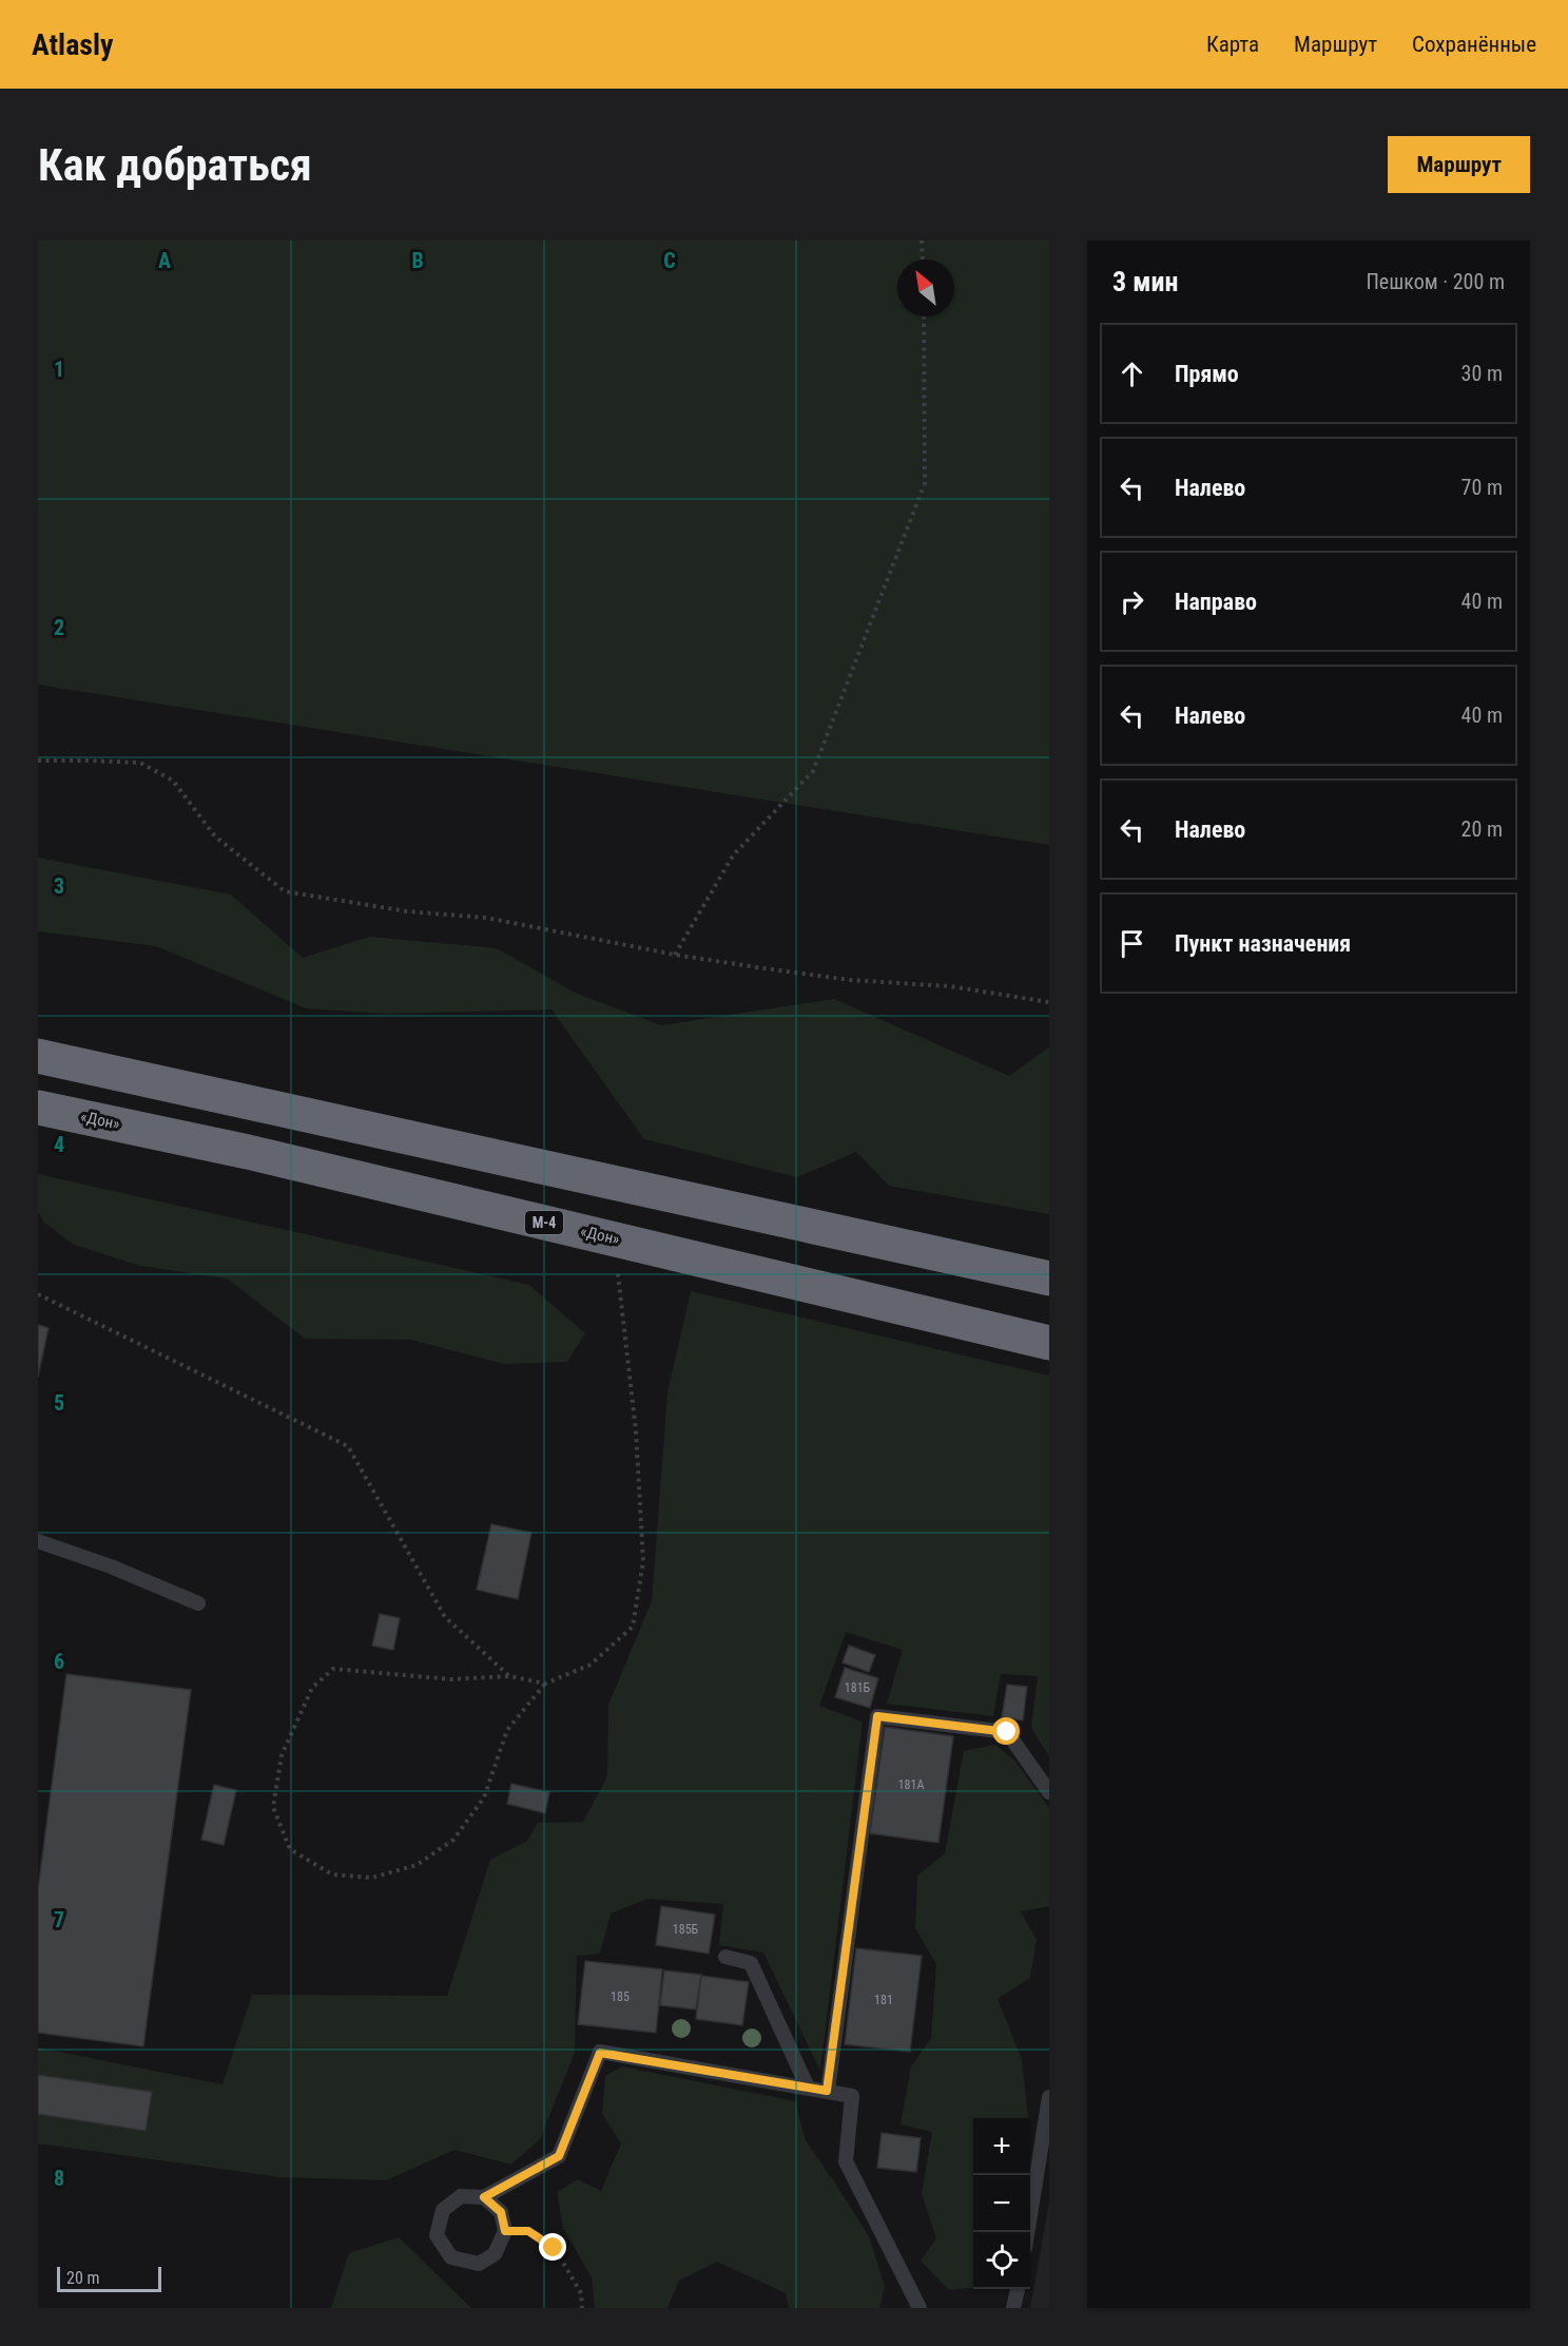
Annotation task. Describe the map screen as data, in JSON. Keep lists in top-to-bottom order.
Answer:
{
  "streets": {
    "highway": ["«Дон»", "М-4"]
  },
  "house_numbers": [
    "181Б",
    "181А",
    "185Б",
    "185",
    "181"
  ],
  "scale_bar": "20 m",
  "north": "top left",
  "page": {
    "header": "Atlasly",
    "nav": ["Карта", "Маршрут", "Сохранённые"],
    "buttons": "Маршрут",
    "title": "Как добраться",
    "heading": ["3 мин", "Пешком · 200 m"],
    "list": [
      ["Прямо", "30 m"],
      ["Налево", "70 m"],
      ["Направо", "40 m"],
      ["Налево", "40 m"],
      ["Налево", "20 m"],
      "Пункт назначения"
    ],
    "map_buttons": ["+", "−"],
    "scale": "20 m"
  },
  "grid": {
    "columns": ["A", "B", "C"],
    "rows": [
      "1",
      "2",
      "3",
      "4",
      "5",
      "6",
      "7",
      "8"
    ]
  }
}
